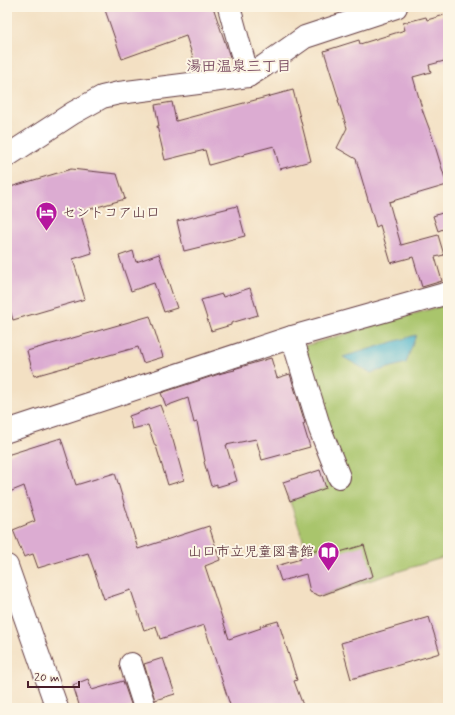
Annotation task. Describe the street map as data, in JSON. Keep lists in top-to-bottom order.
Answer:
{
  "districts": ["湯田温泉三丁目"],
  "places": {
    "hotel": ["セントコア山口"],
    "library": ["山口市立児童図書館"]
  },
  "scale_bar": "20 m"
}
